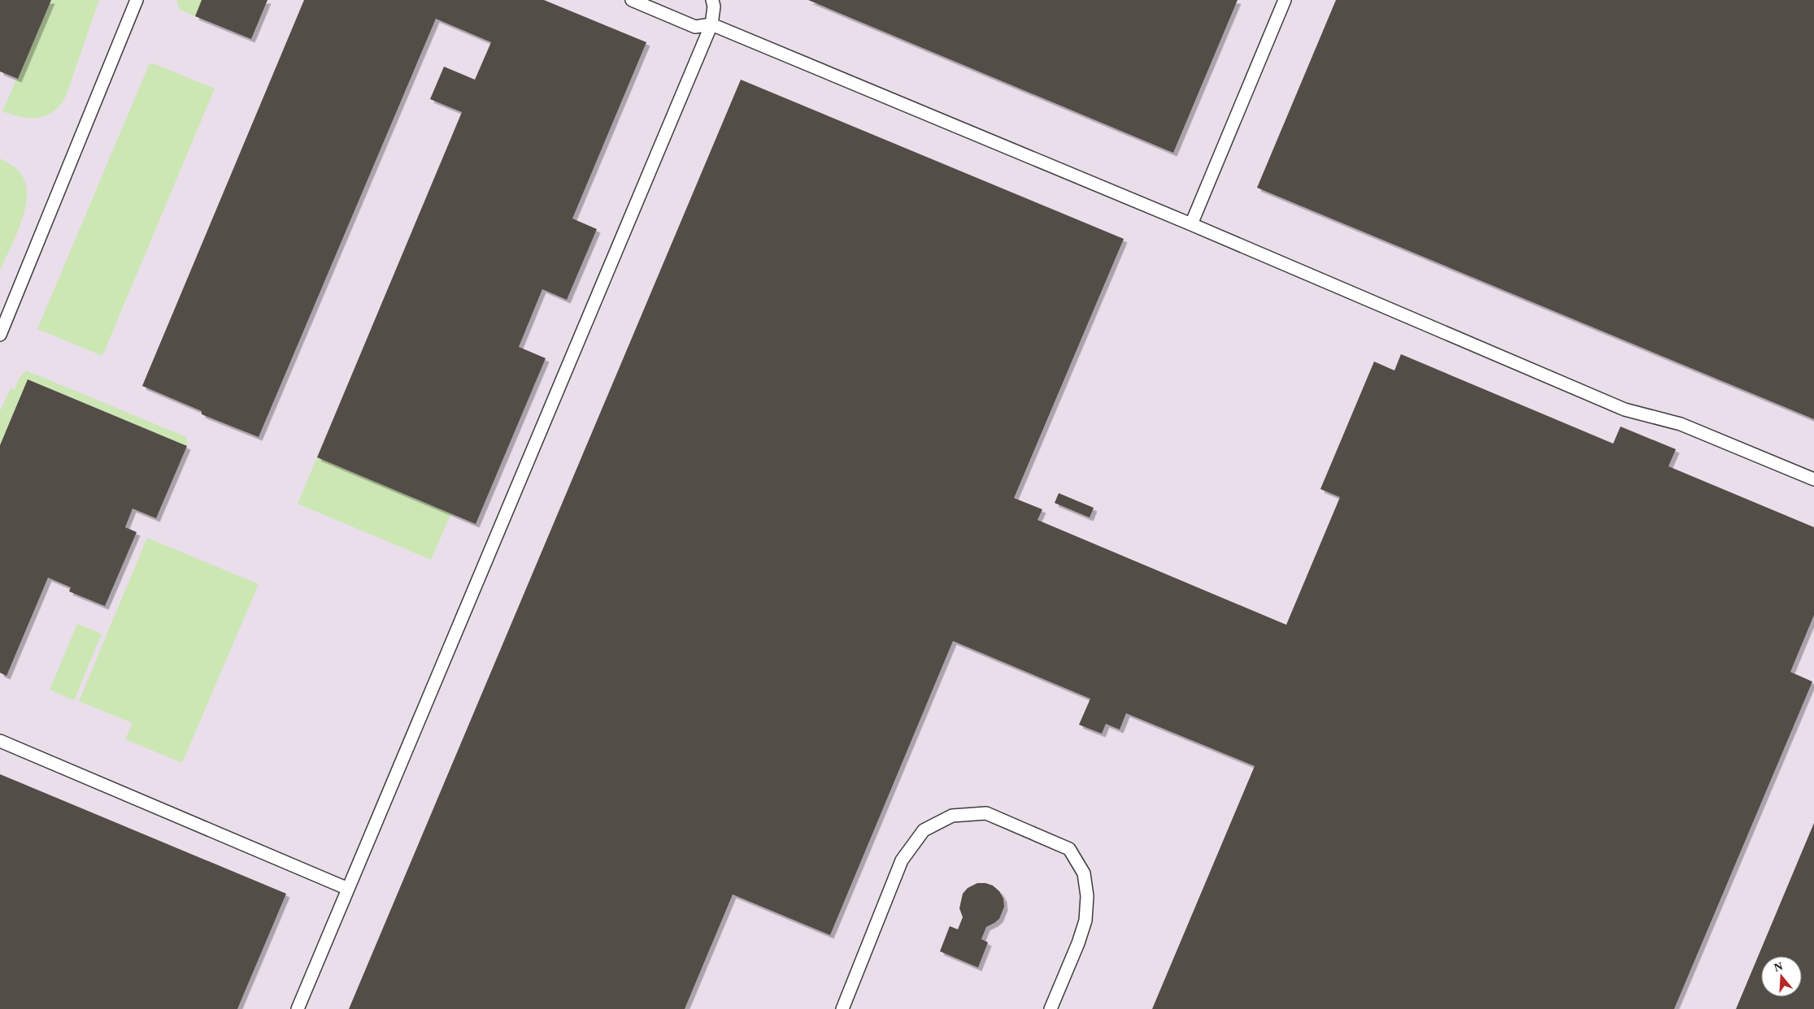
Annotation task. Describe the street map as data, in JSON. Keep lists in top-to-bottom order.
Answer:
{
  "north": "top"
}
